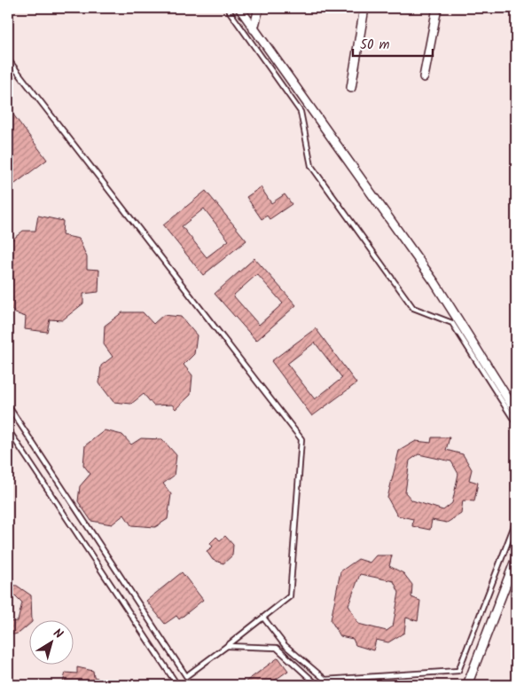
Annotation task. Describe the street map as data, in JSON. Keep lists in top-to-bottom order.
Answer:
{
  "scale_bar": "50 m",
  "north": "top right"
}
